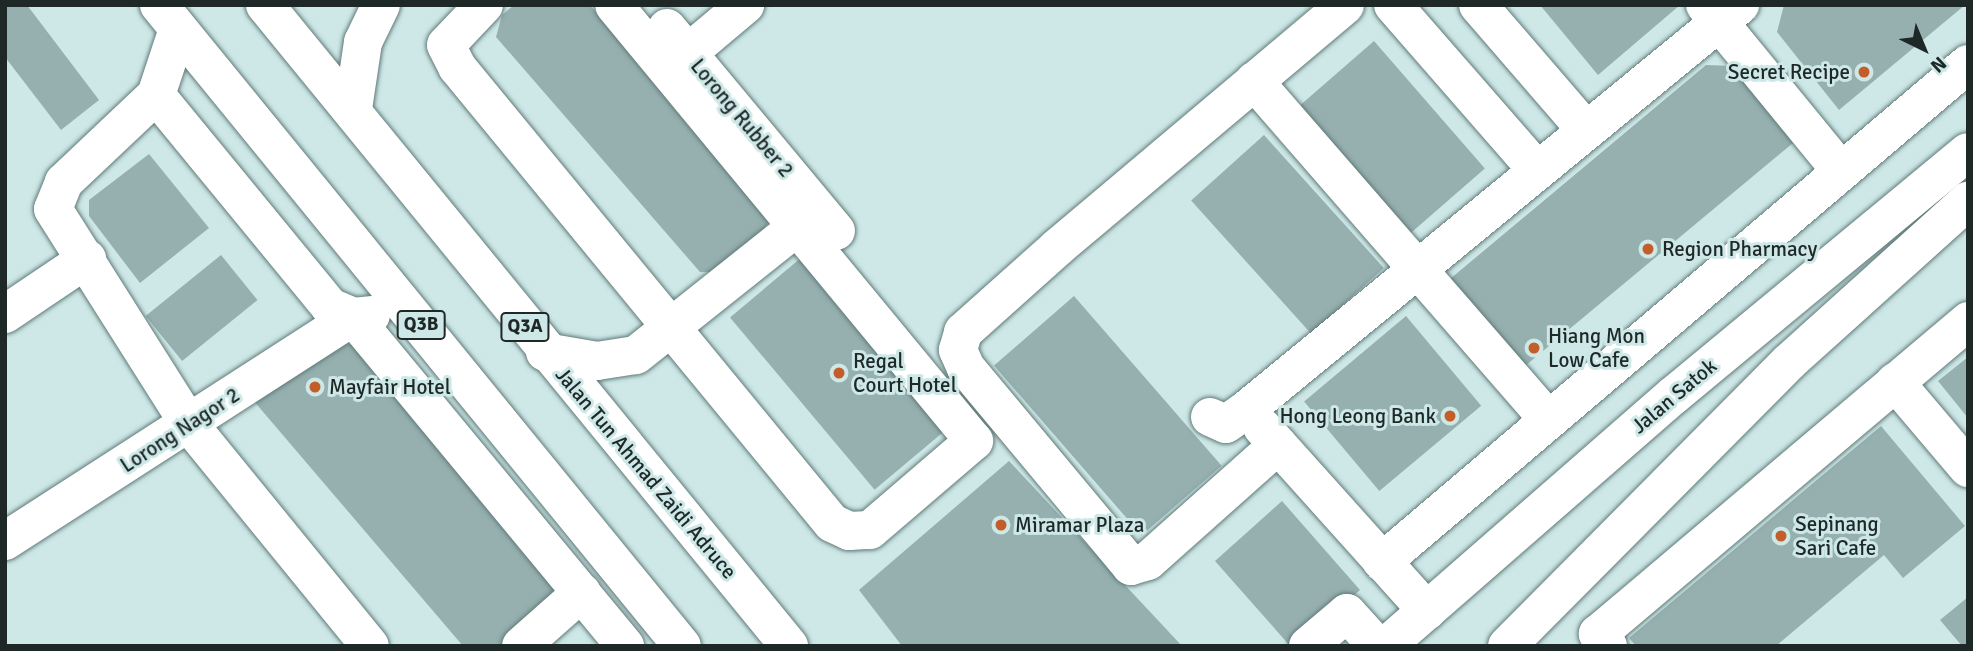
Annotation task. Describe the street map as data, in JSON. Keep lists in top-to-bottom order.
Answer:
{
  "streets": {
    "main road": [
      "Lorong Rubber 2",
      "Q3B",
      "Q3A",
      "Jalan Satok",
      "Lorong Nagor 2",
      "Jalan Tun Ahmad Zaidi Adruce"
    ]
  },
  "places": [
    "Secret Recipe",
    "Region Pharmacy",
    "Hiang Mon Low Cafe",
    "Regal Court Hotel",
    "Mayfair Hotel",
    "Hong Leong Bank",
    "Miramar Plaza",
    "Sepinang Sari Cafe"
  ],
  "north": "bottom right"
}
